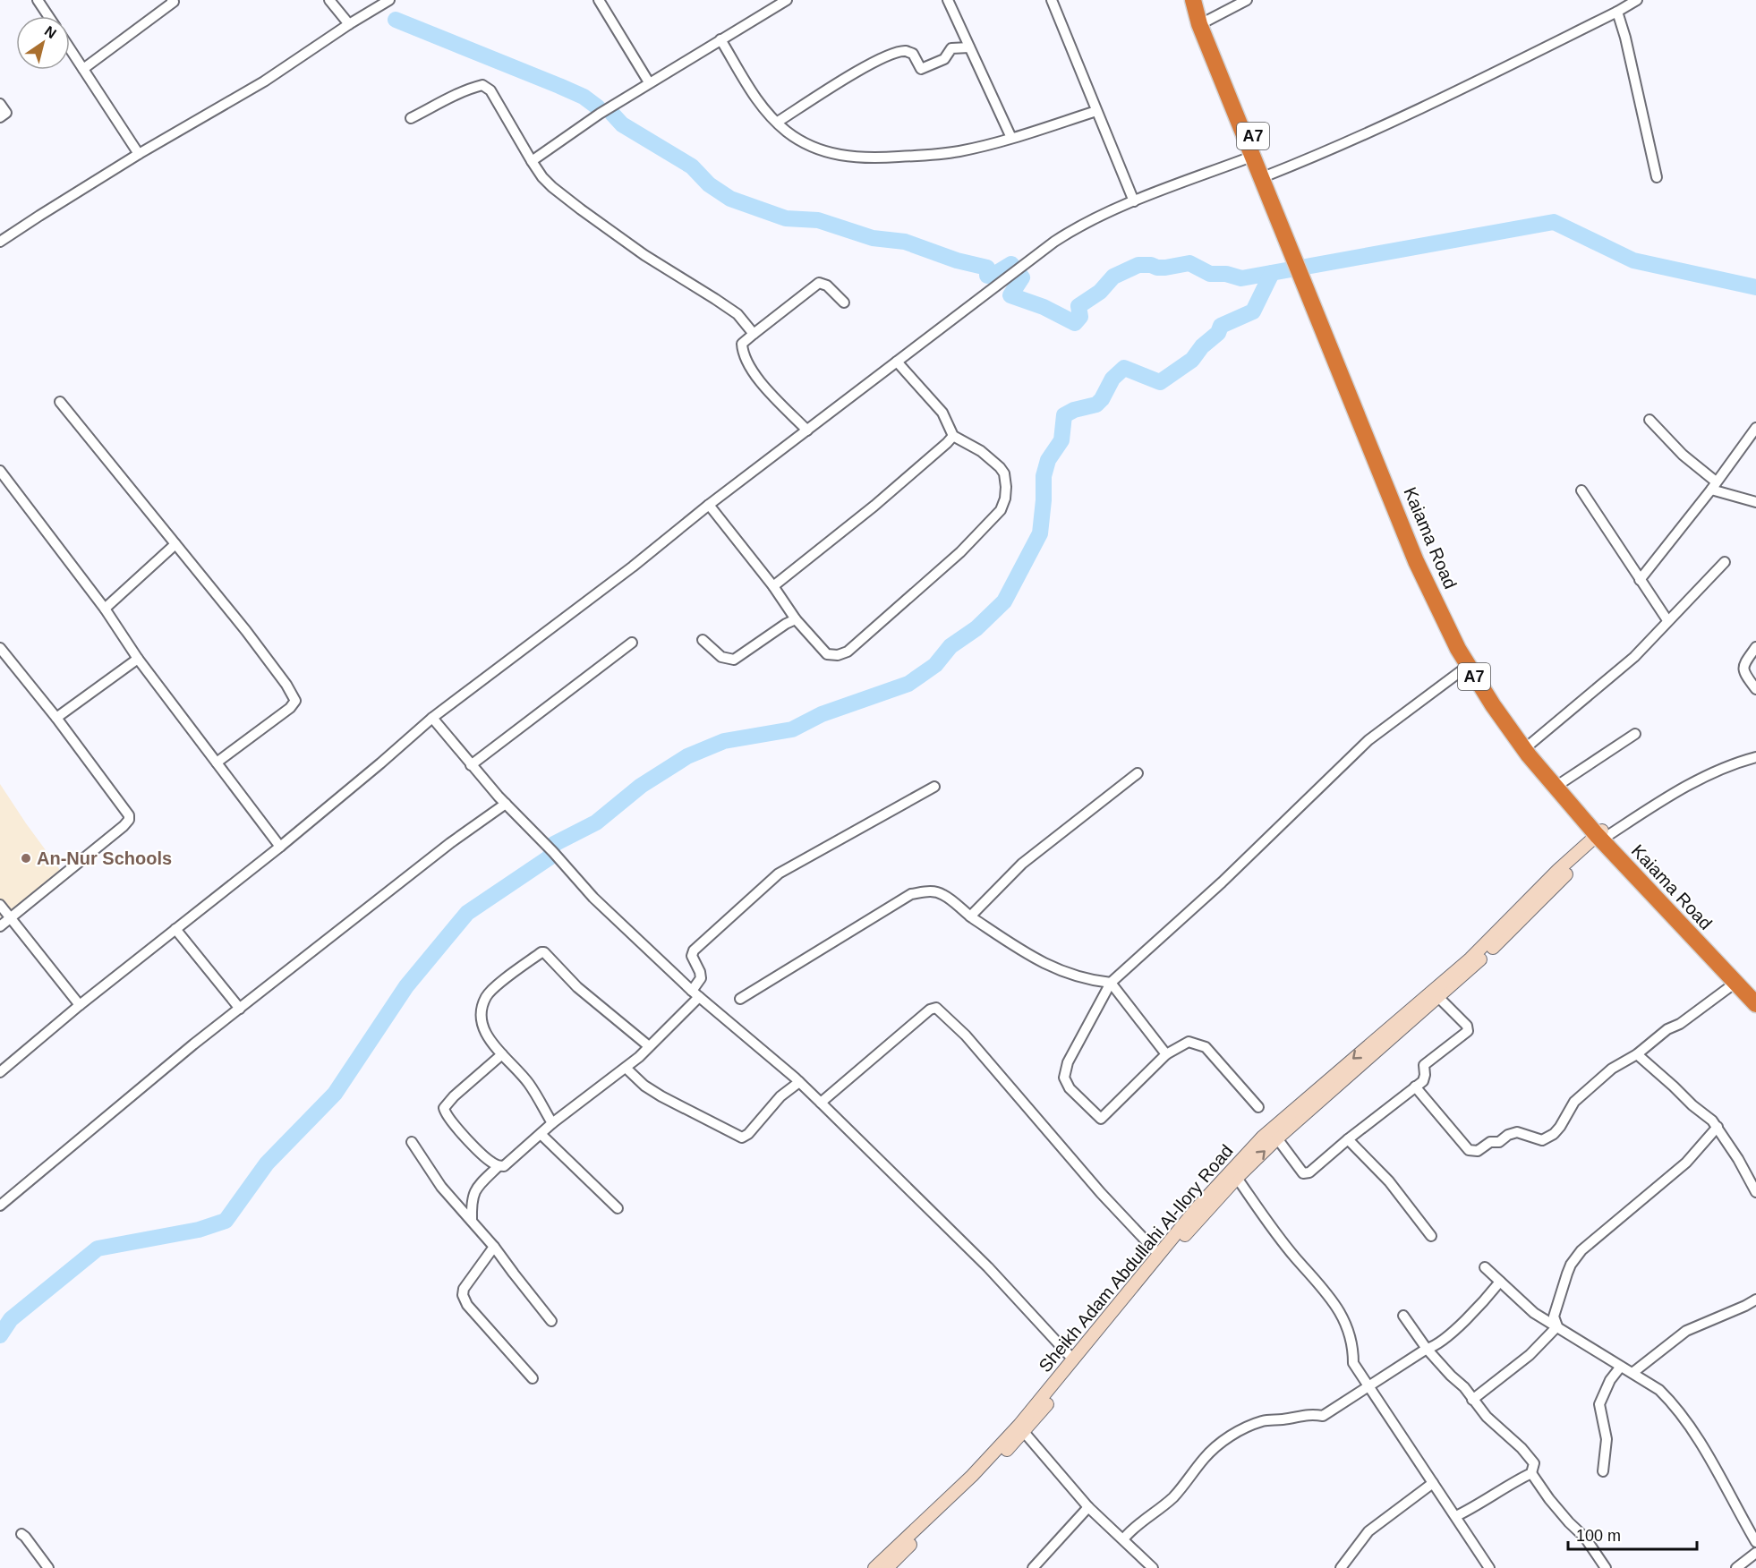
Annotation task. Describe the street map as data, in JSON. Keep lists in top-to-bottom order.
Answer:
{
  "streets": {
    "highway": ["A7", "Kaiama Road"],
    "street": ["Sheikh Adam Abdullahi Al-Ilory Road"]
  },
  "crossings": [
    ["Kaiama Road", "Sheikh Adam Abdullahi Al-Ilory Road"]
  ],
  "places": ["An-Nur Schools"],
  "scale_bar": "100 m",
  "north": "top right"
}
